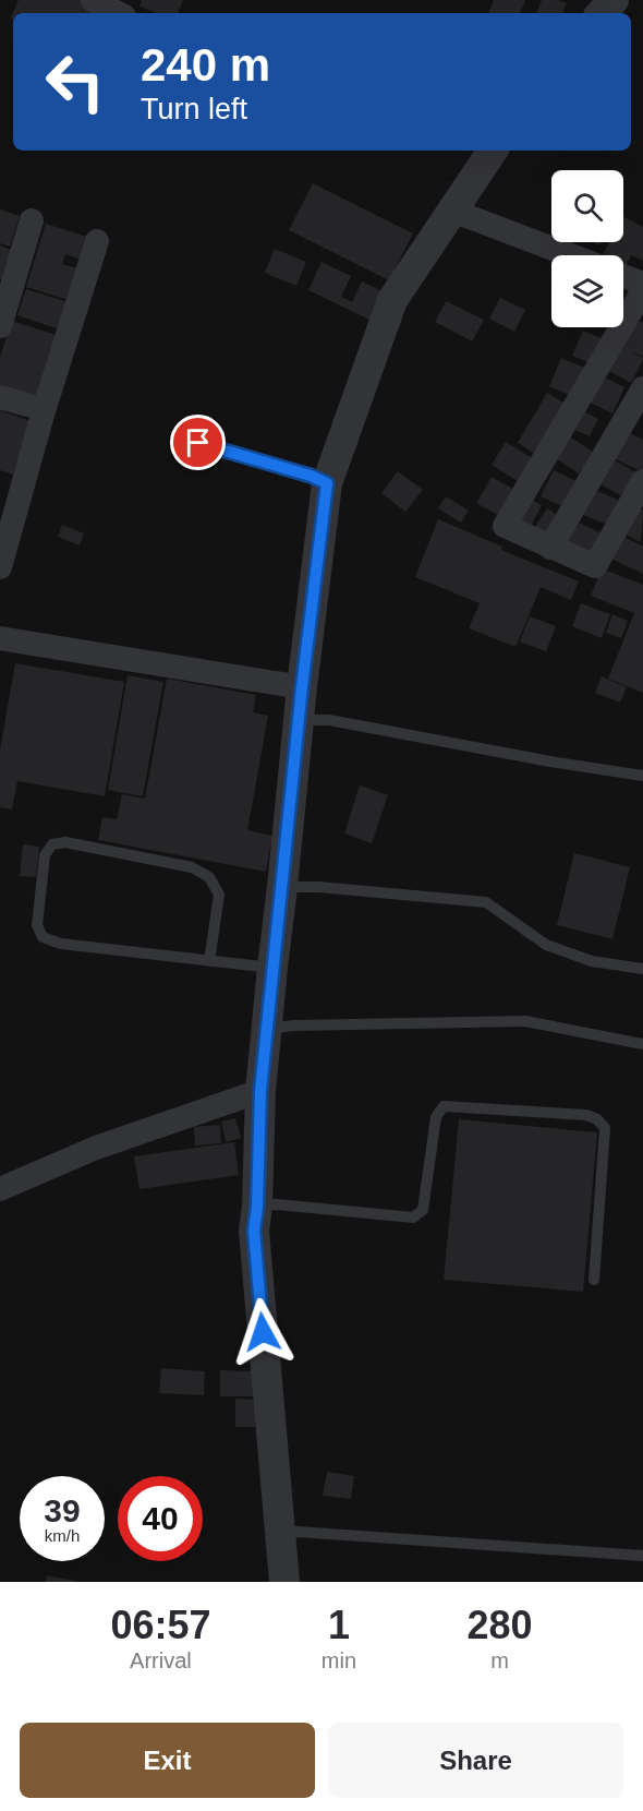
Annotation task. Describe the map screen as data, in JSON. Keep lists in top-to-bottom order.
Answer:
{
  "page": {
    "turn": ["240 m", "Turn left"],
    "speed": "39 km/h",
    "limit": "40",
    "eta": [
      "06:57",
      "Arrival",
      "1",
      "min",
      "280",
      "m"
    ],
    "buttons": ["Exit", "Share"]
  }
}
